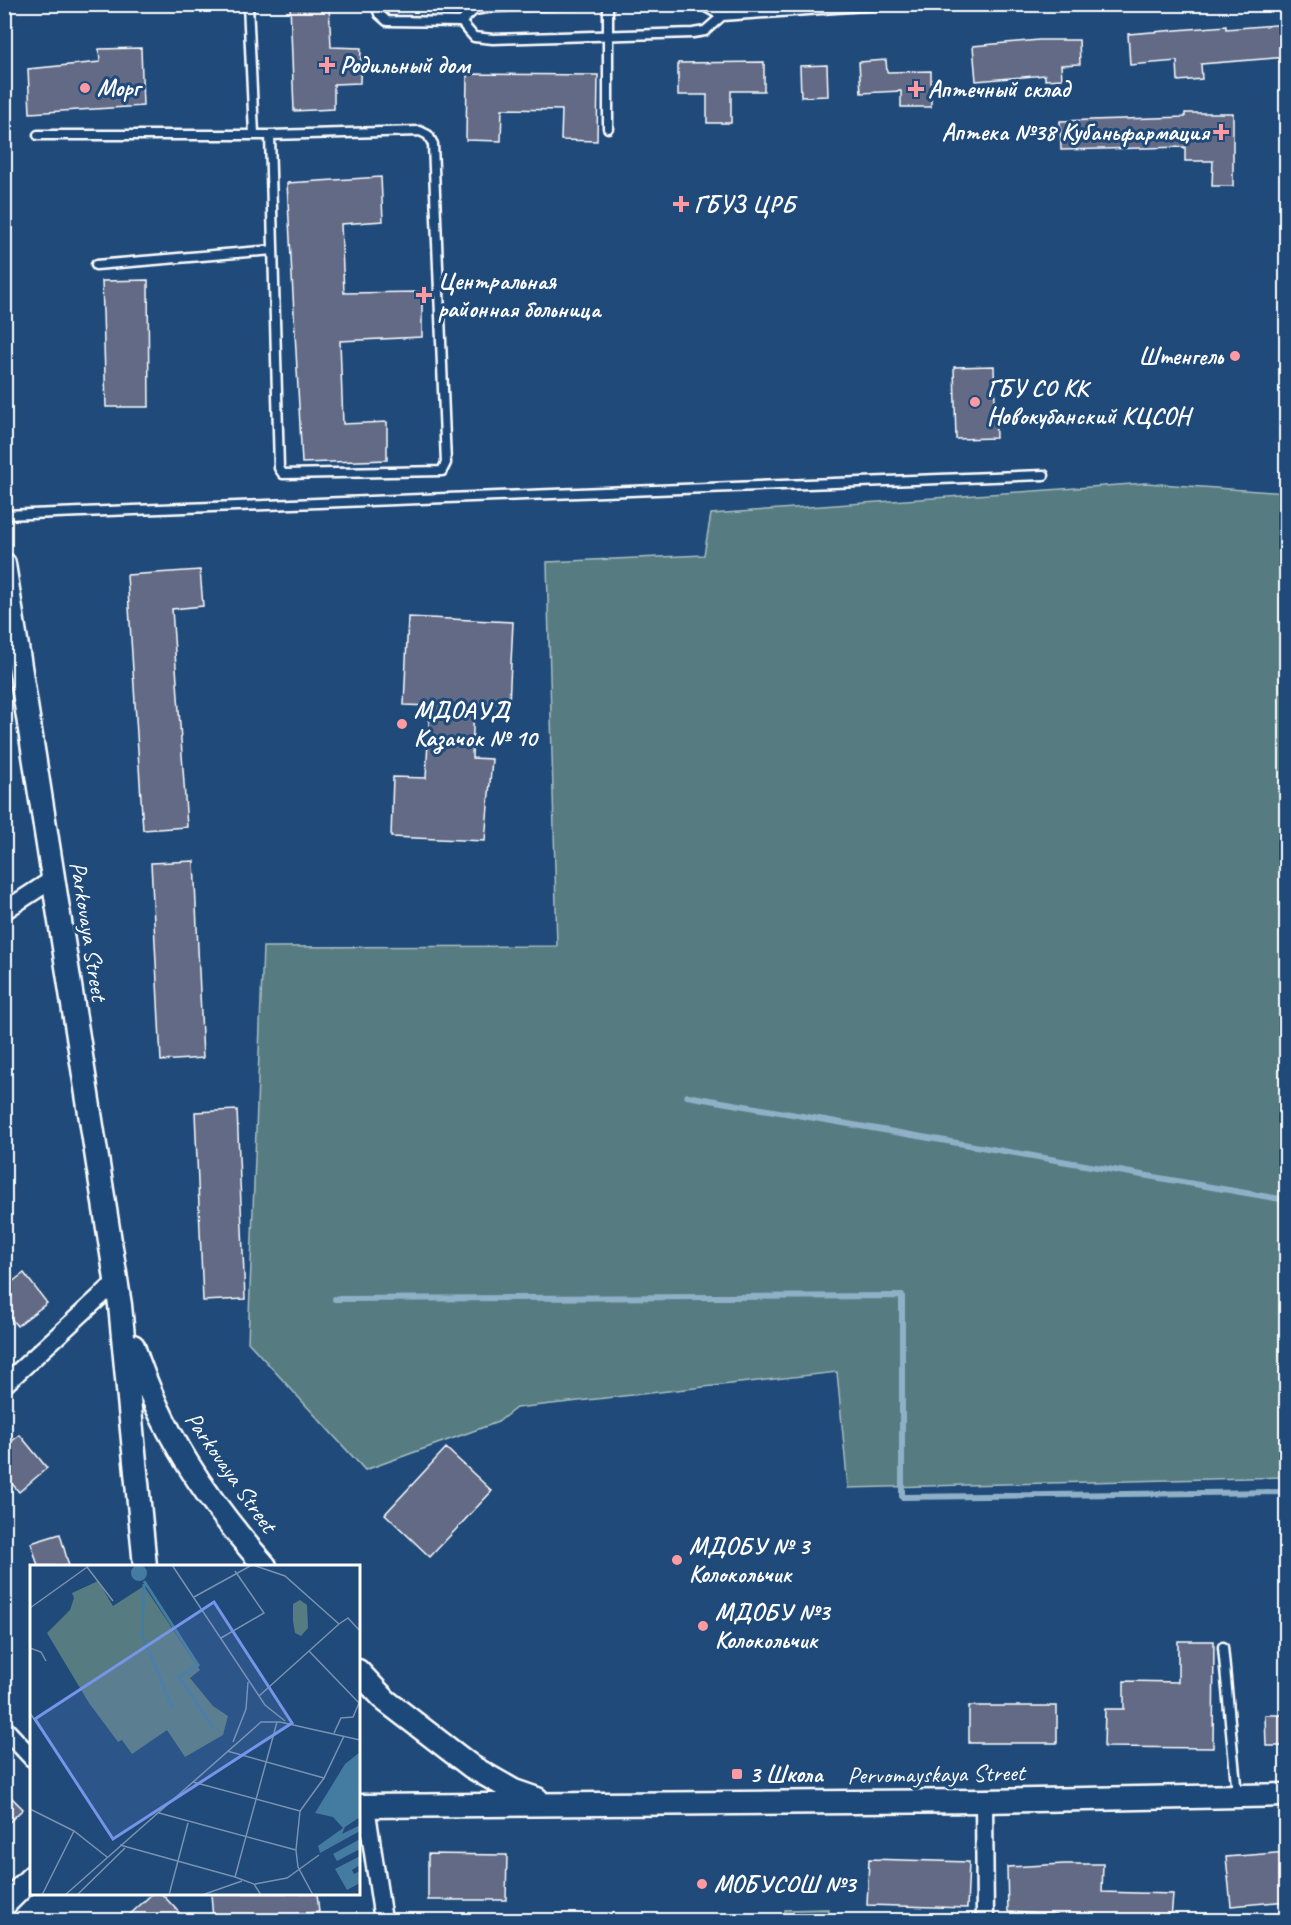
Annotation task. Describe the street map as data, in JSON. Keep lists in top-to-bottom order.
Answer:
{
  "streets": {
    "main road": ["Parkovaya Street", "Pervomayskaya Street"]
  },
  "places": {
    "health": [
      "Родильный дом",
      "Аптечный склад",
      "Аптека №38 Кубаньфармация",
      "ГБУЗ ЦРБ",
      "Центральная районная больница"
    ],
    "other": [
      "Морг",
      "Штенгель",
      "ГБУ СО КК Новокубанский КЦСОН",
      "МДОАУД Казачок № 10",
      "МДОБУ № 3 Колокольчик",
      "МДОБУ №3 Колокольчик",
      "МОБУСОШ №3"
    ],
    "transit": ["3 Школа"]
  }
}
